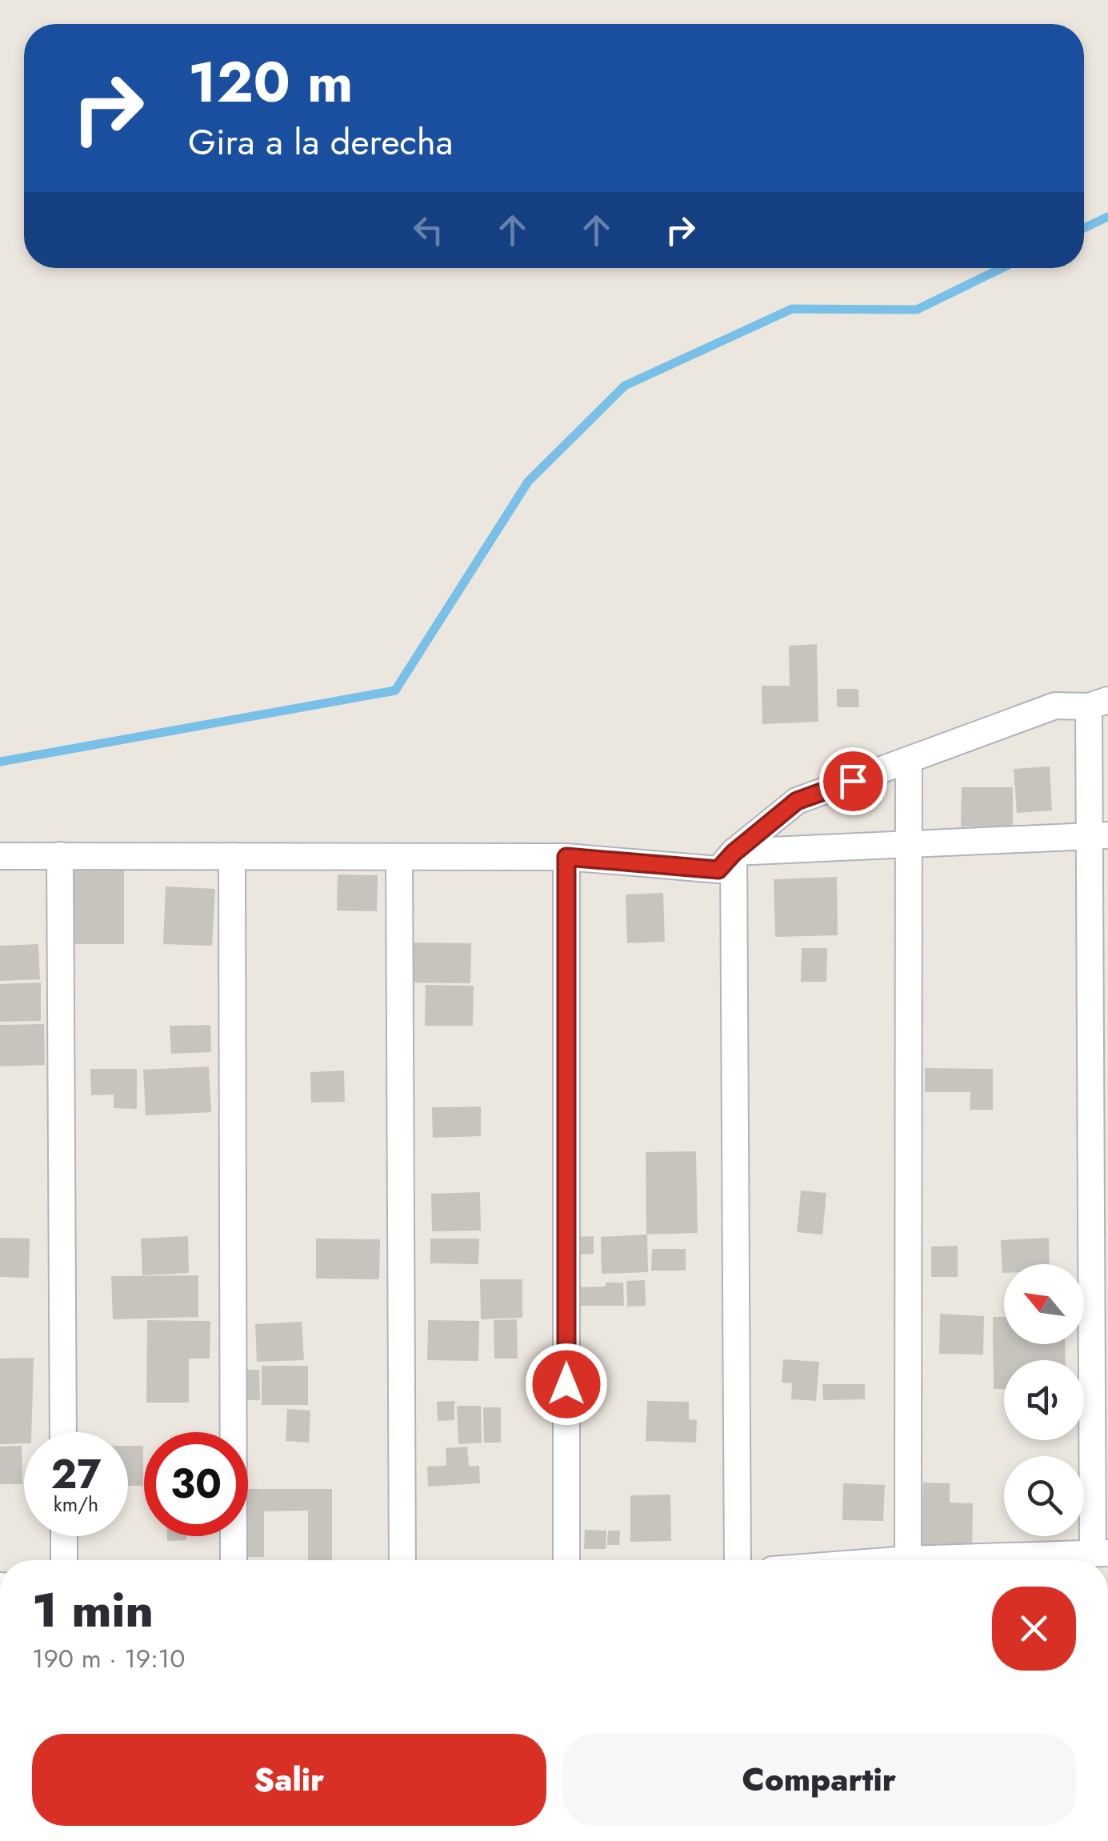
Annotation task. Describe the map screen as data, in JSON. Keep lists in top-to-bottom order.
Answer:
{
  "north": "top left",
  "page": {
    "turn": ["120 m", "Gira a la derecha"],
    "speed": "27 km/h",
    "limit": "30",
    "heading": ["1 min", "190 m · 19:10"],
    "buttons": ["Salir", "Compartir"]
  }
}
